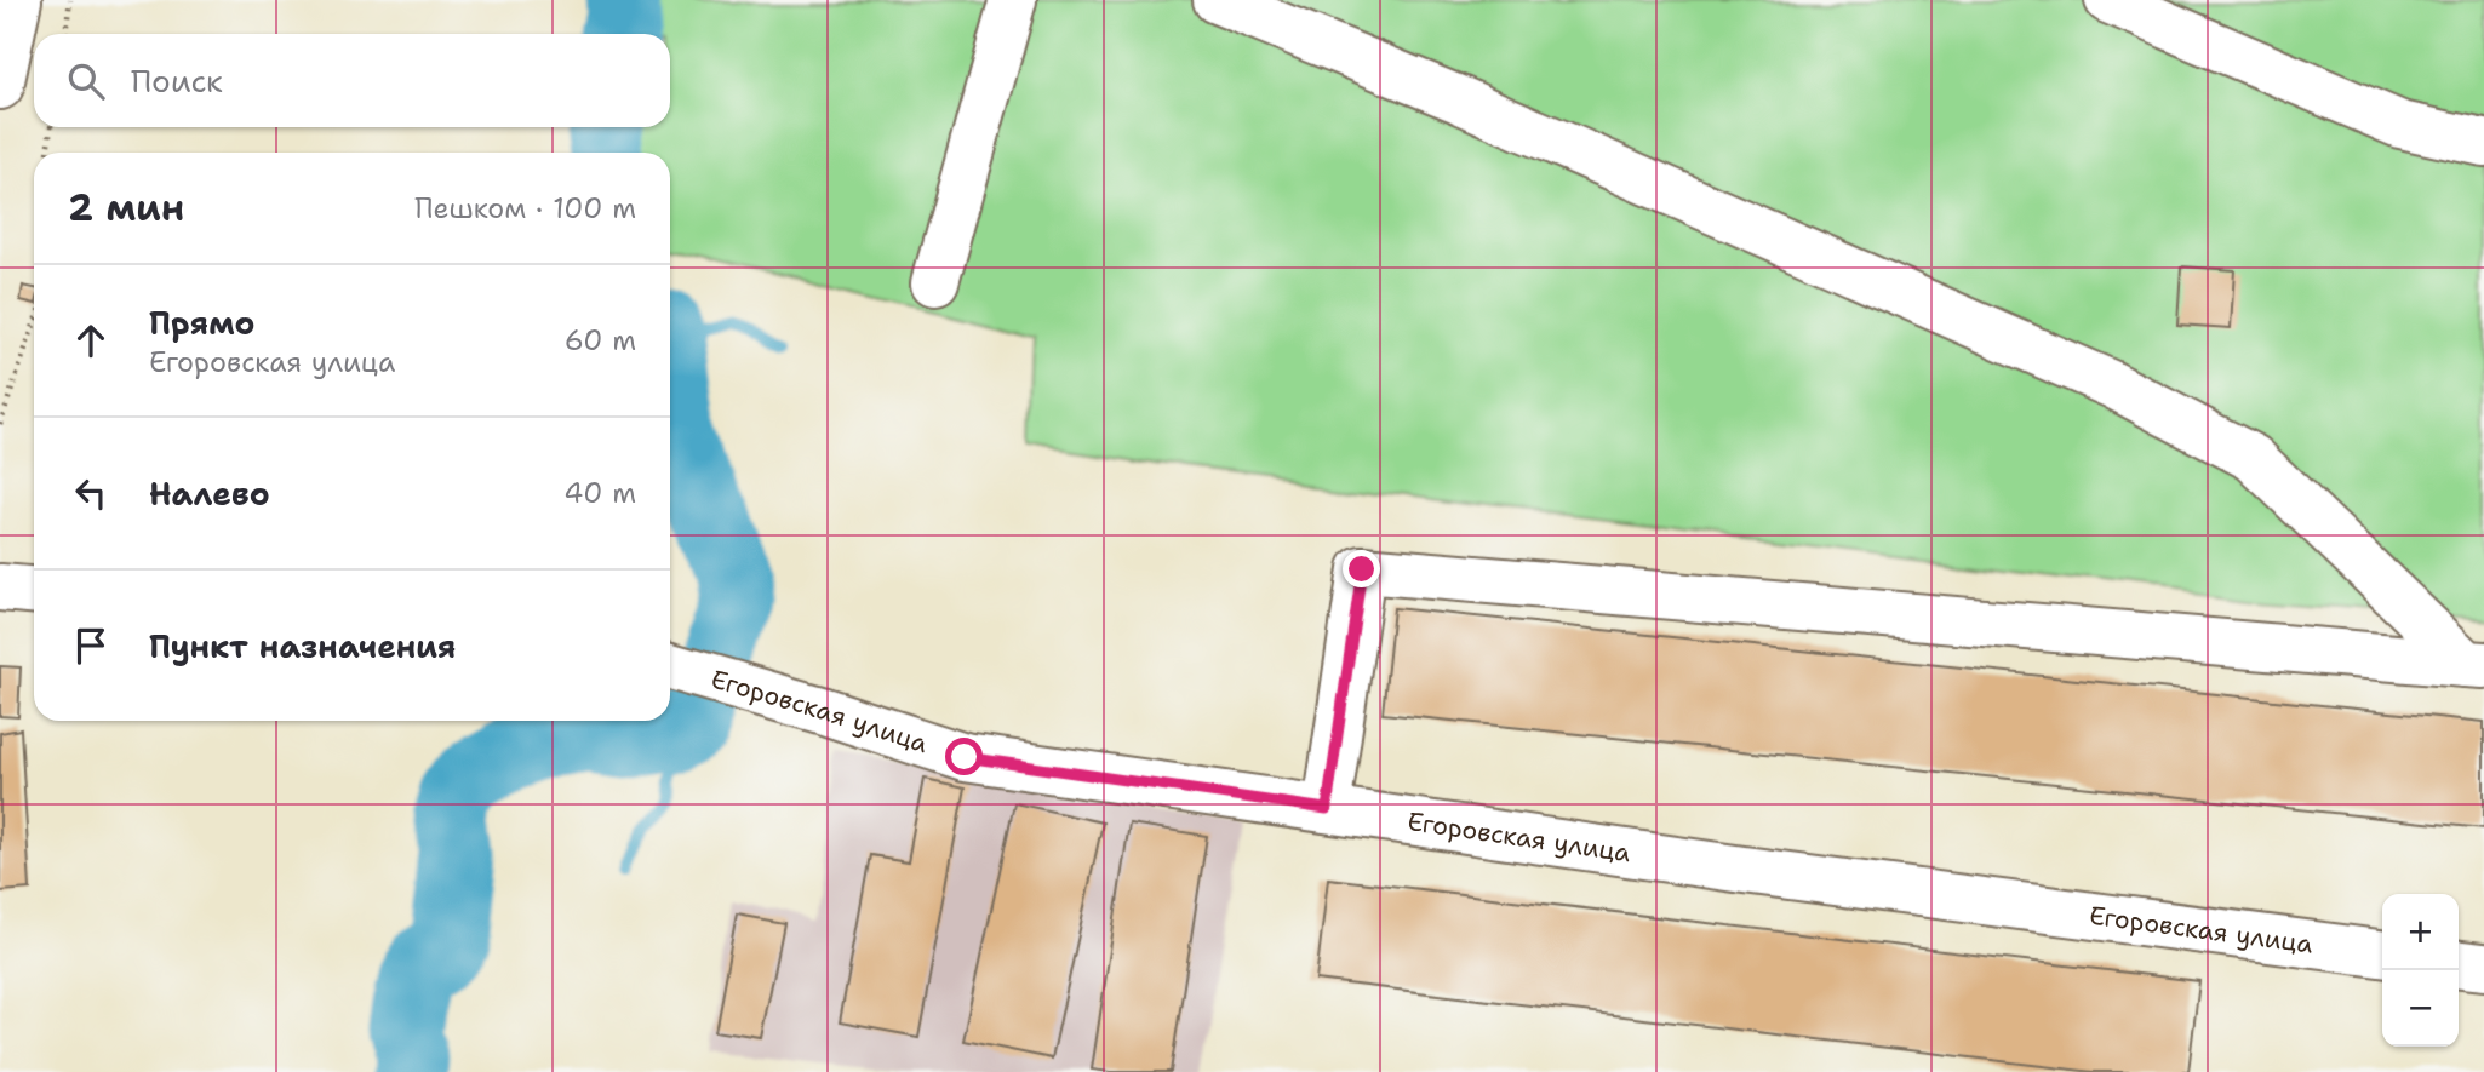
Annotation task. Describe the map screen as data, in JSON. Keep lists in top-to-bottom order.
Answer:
{
  "streets": {
    "street": ["Егоровская улица"]
  },
  "page": {
    "search": "Поиск",
    "heading": ["2 мин", "Пешком · 100 m"],
    "list": [
      ["Прямо", "Егоровская улица", "60 m"],
      ["Налево", "40 m"],
      "Пункт назначения"
    ],
    "map_buttons": ["+", "−"]
  }
}
